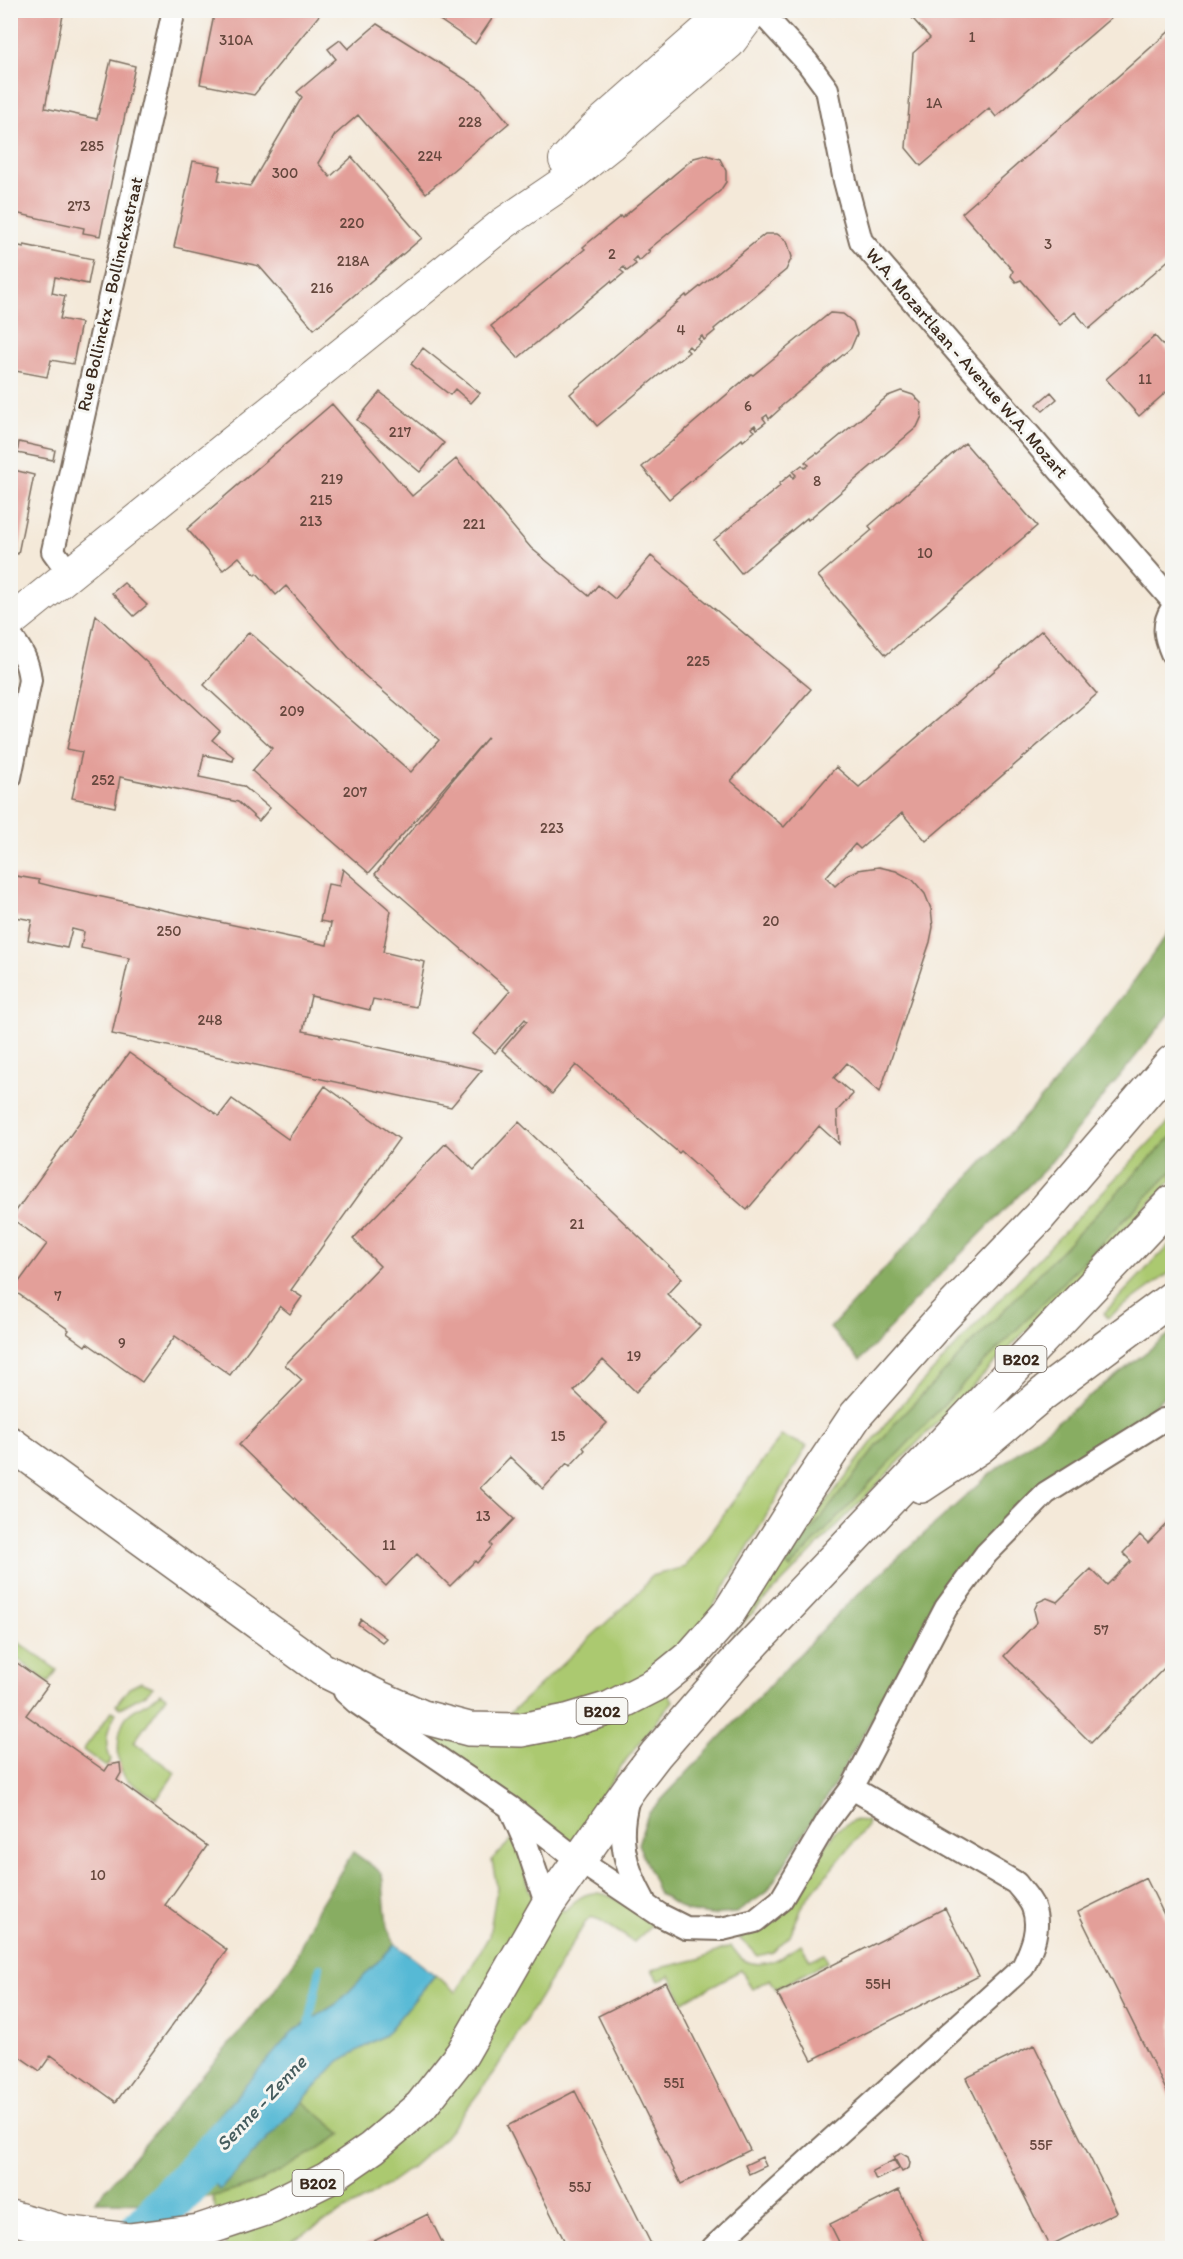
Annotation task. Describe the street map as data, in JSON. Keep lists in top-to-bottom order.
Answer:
{
  "streets": {
    "highway": ["B202"],
    "street": ["Rue Bollinckx - Bollinckxstraat", "W.A. Mozartlaan - Avenue W.A. Mozart"]
  },
  "water": ["Senne - Zenne"],
  "house_numbers": [
    "1",
    "310A",
    "1A",
    "228",
    "285",
    "224",
    "300",
    "273",
    "220",
    "3",
    "2",
    "218A",
    "216",
    "4",
    "11",
    "6",
    "217",
    "219",
    "8",
    "215",
    "213",
    "221",
    "10",
    "225",
    "209",
    "252",
    "207",
    "223",
    "20",
    "250",
    "248",
    "21",
    "7",
    "9",
    "19",
    "15",
    "13",
    "11",
    "57",
    "10",
    "55H",
    "55I",
    "55F",
    "55J"
  ]
}
